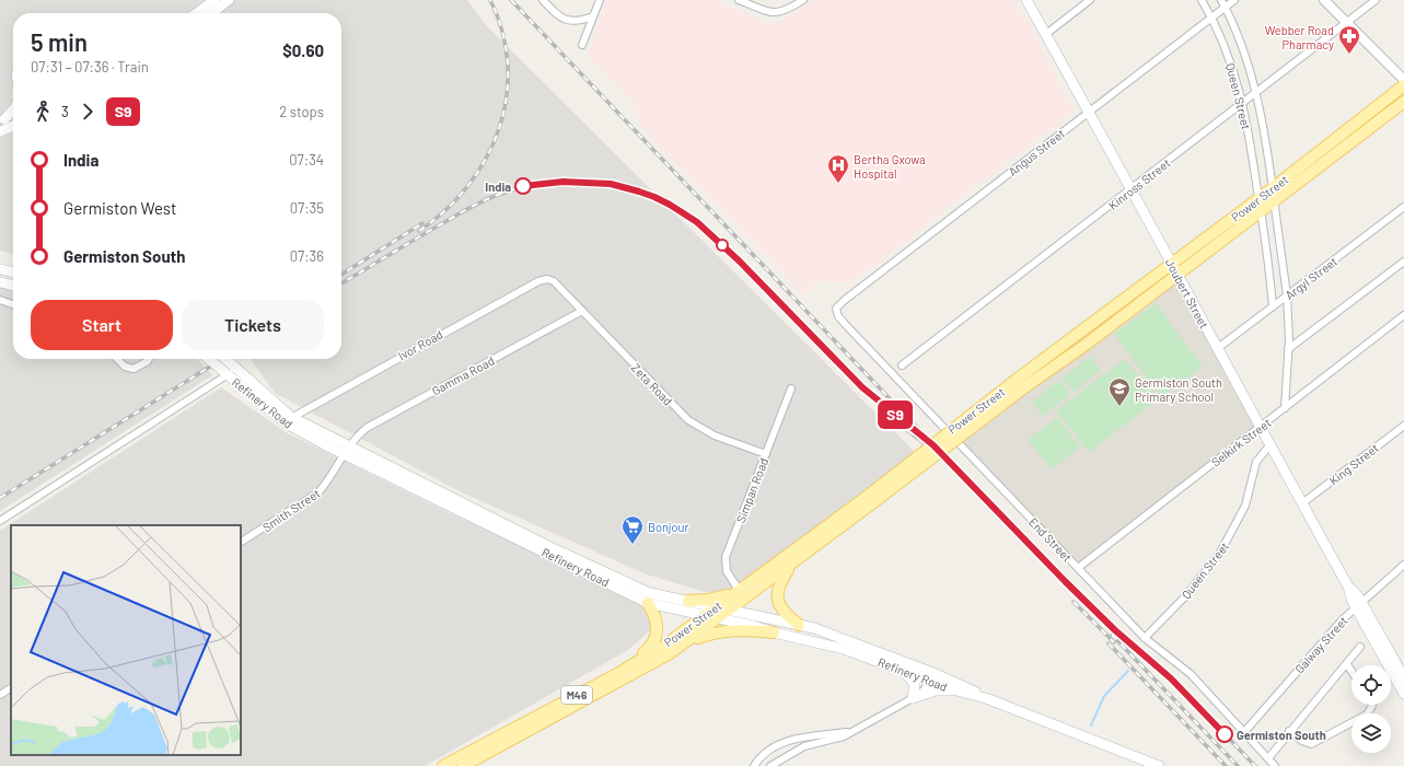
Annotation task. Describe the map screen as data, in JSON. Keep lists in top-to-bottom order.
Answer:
{
  "streets": {
    "main road": [
      "Power Street",
      "Joubert Street",
      "Refinery Road",
      "M46"
    ],
    "street": [
      "Queen Street",
      "Angus Street",
      "Kinross Street",
      "Argyl Street",
      "Ivor Road",
      "Gamma Road",
      "Zeta Road",
      "Selkirk Street",
      "King Street",
      "Simpan Road",
      "Smith Street",
      "End Street",
      "Galway Street"
    ]
  },
  "crossings": [
    ["Queen Street", "Angus Street"],
    ["Queen Street", "Kinross Street"],
    ["Queen Street", "Power Street"],
    ["Queen Street", "Argyl Street"],
    ["Queen Street", "Joubert Street"],
    ["Queen Street", "Selkirk Street"],
    ["Queen Street", "End Street"],
    ["Angus Street", "Joubert Street"],
    ["Angus Street", "End Street"],
    ["Kinross Street", "Joubert Street"],
    ["Power Street", "Joubert Street"],
    ["Power Street", "Refinery Road"],
    ["Power Street", "Simpan Road"],
    ["Argyl Street", "Joubert Street"],
    ["Joubert Street", "Selkirk Street"],
    ["Joubert Street", "King Street"],
    ["Joubert Street", "Galway Street"],
    ["Ivor Road", "Zeta Road"],
    ["Ivor Road", "Refinery Road"],
    ["Gamma Road", "Zeta Road"],
    ["Gamma Road", "Refinery Road"],
    ["Gamma Road", "Smith Street"],
    ["Zeta Road", "Simpan Road"],
    ["Refinery Road", "Smith Street"],
    ["Selkirk Street", "End Street"],
    ["End Street", "Galway Street"]
  ],
  "places": {
    "pharmacy": ["Webber Road Pharmacy"],
    "hospital": ["Bertha Gxowa Hospital"],
    "other": ["India", "Germiston South"],
    "school or university": ["Germiston South Primary School"],
    "supermarket": ["Bonjour"]
  },
  "page": {
    "on_map": "S9",
    "heading": ["5 min", "07:31 – 07:36 · Train", "$0.60"],
    "legs": ["3", "S9", "2 stops"],
    "list": [
      {
        "name": "India",
        "value": "07:34"
      },
      {
        "name": "Germiston West",
        "value": "07:35"
      },
      {
        "name": "Germiston South",
        "value": "07:36"
      }
    ],
    "buttons": ["Start", "Tickets"]
  }
}
